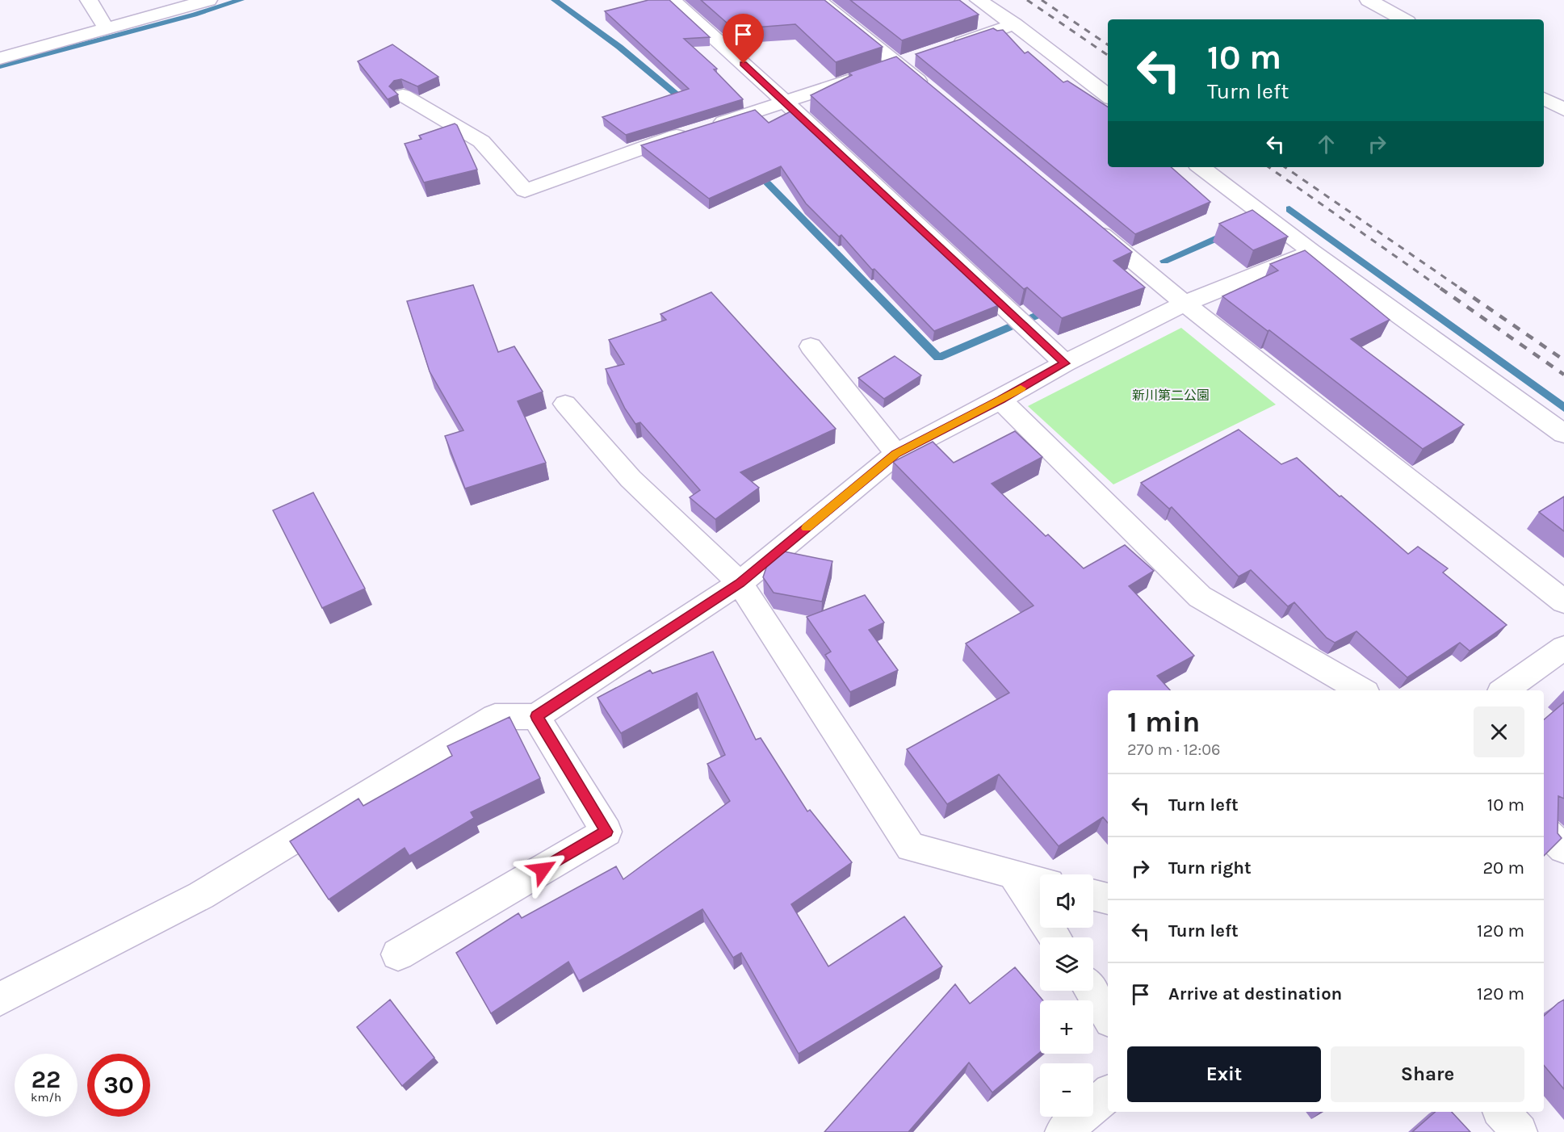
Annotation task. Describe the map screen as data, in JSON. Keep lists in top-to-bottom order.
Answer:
{
  "parks": ["新川第二公園"],
  "page": {
    "turn": ["10 m", "Turn left"],
    "heading": ["1 min", "270 m · 12:06"],
    "list": [
      {
        "name": "Turn left",
        "value": "10 m"
      },
      {
        "name": "Turn right",
        "value": "20 m"
      },
      {
        "name": "Turn left",
        "value": "120 m"
      },
      {
        "name": "Arrive at destination",
        "value": "120 m"
      }
    ],
    "map_buttons": ["+", "−"],
    "buttons": ["Exit", "Share"],
    "speed": "22 km/h",
    "limit": "30"
  }
}
